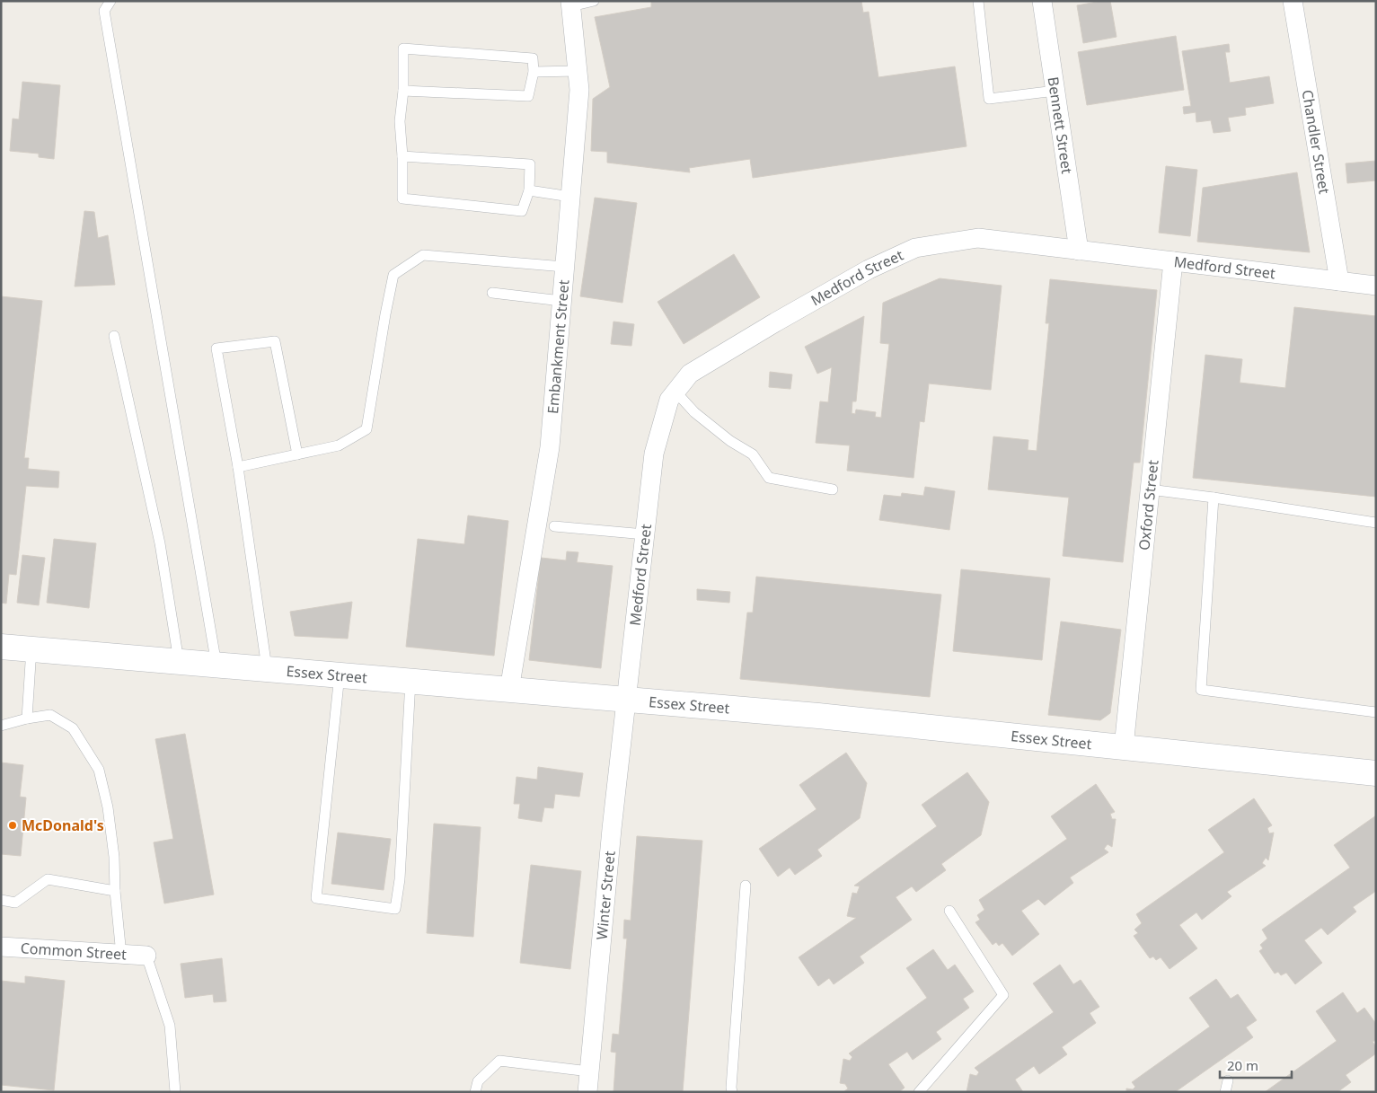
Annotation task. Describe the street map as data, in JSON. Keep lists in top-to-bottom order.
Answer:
{
  "streets": {
    "main road": ["Essex Street"],
    "street": [
      "Bennett Street",
      "Chandler Street",
      "Medford Street",
      "Embankment Street",
      "Oxford Street",
      "Winter Street",
      "Common Street"
    ]
  },
  "crossings": [
    ["Bennett Street", "Medford Street"],
    ["Chandler Street", "Medford Street"],
    ["Medford Street", "Oxford Street"],
    ["Medford Street", "Essex Street"],
    ["Medford Street", "Winter Street"],
    ["Embankment Street", "Essex Street"],
    ["Oxford Street", "Essex Street"],
    ["Essex Street", "Winter Street"]
  ],
  "places": ["McDonald's"],
  "scale_bar": "20 m"
}
